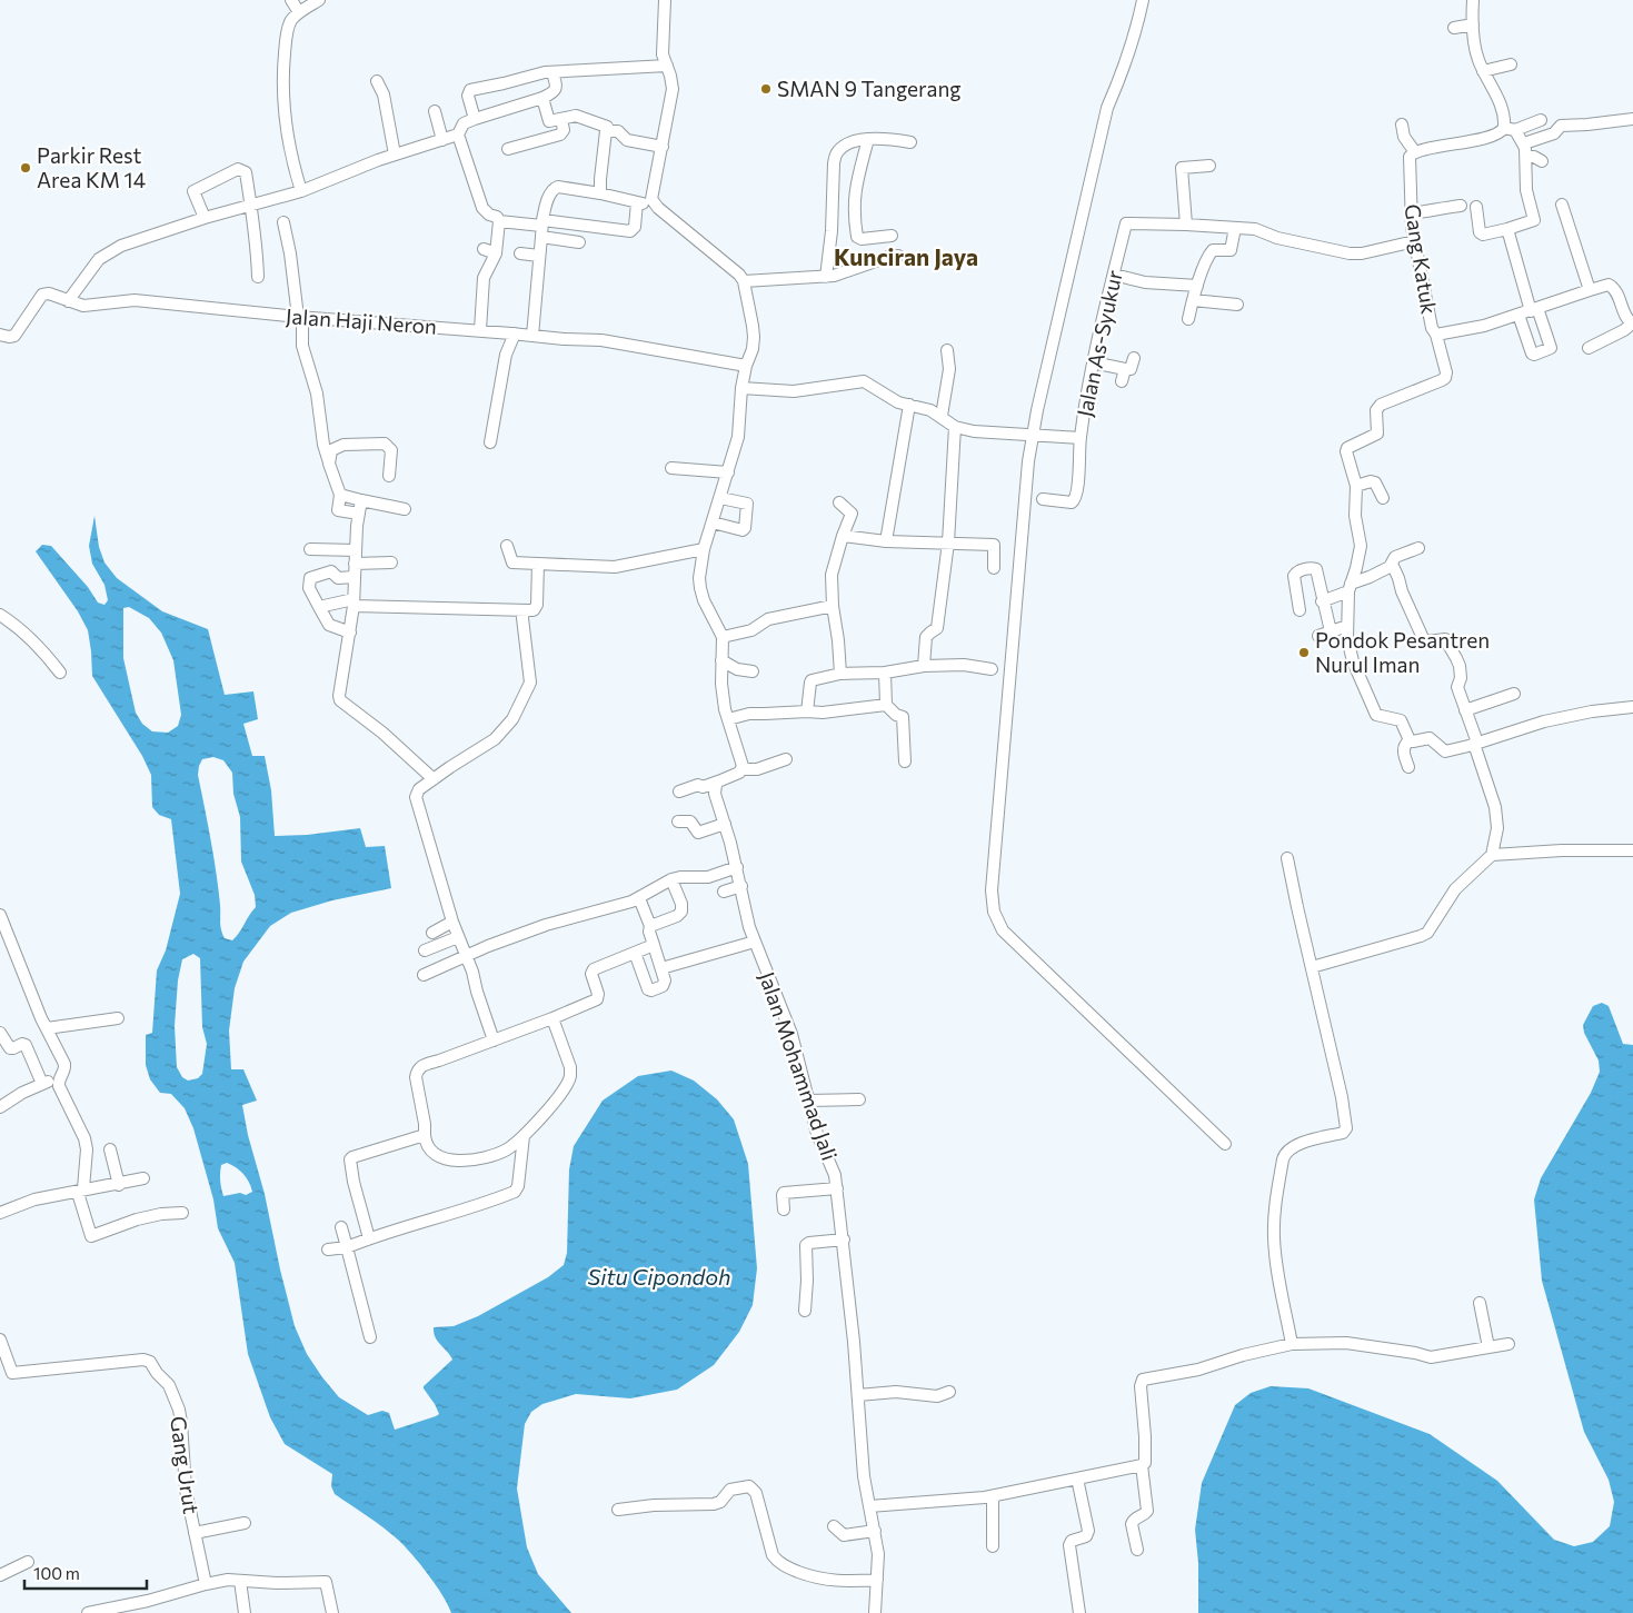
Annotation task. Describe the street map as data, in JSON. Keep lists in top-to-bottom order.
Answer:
{
  "streets": {
    "street": [
      "Gang Katuk",
      "Jalan Haji Neron",
      "Jalan As-Syukur",
      "Jalan Mohammad Jali",
      "Gang Urut"
    ]
  },
  "crossings": [
    ["Gang Katuk", "Jalan As-Syukur"]
  ],
  "districts": ["Kunciran Jaya"],
  "water": ["Situ Cipondoh"],
  "places": ["SMAN 9 Tangerang", "Parkir Rest Area KM 14", "Pondok Pesantren Nurul Iman"],
  "scale_bar": "100 m"
}
